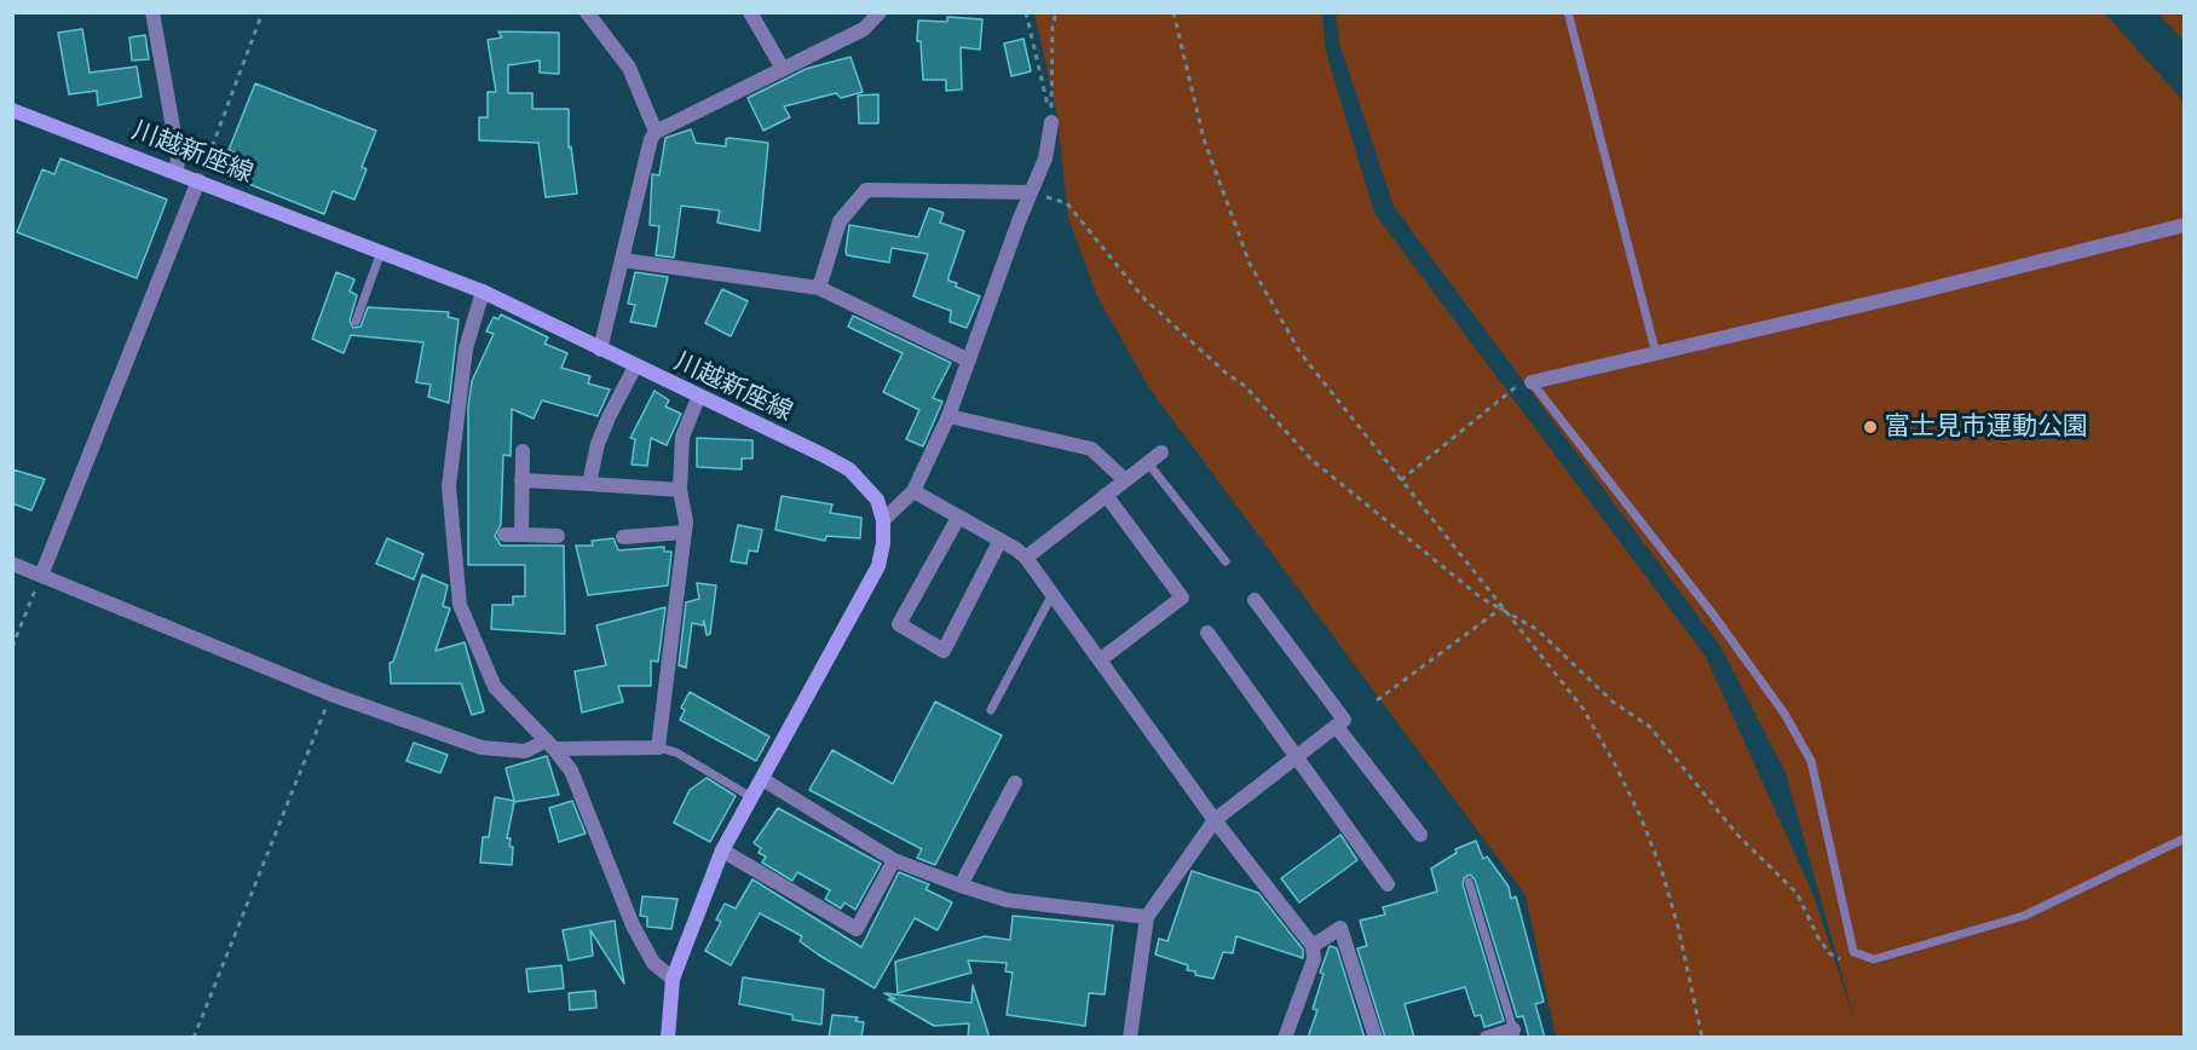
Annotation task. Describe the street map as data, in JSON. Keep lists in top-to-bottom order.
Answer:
{
  "streets": {
    "main road": ["川越新座線"]
  },
  "places": ["富士見市運動公園"]
}
